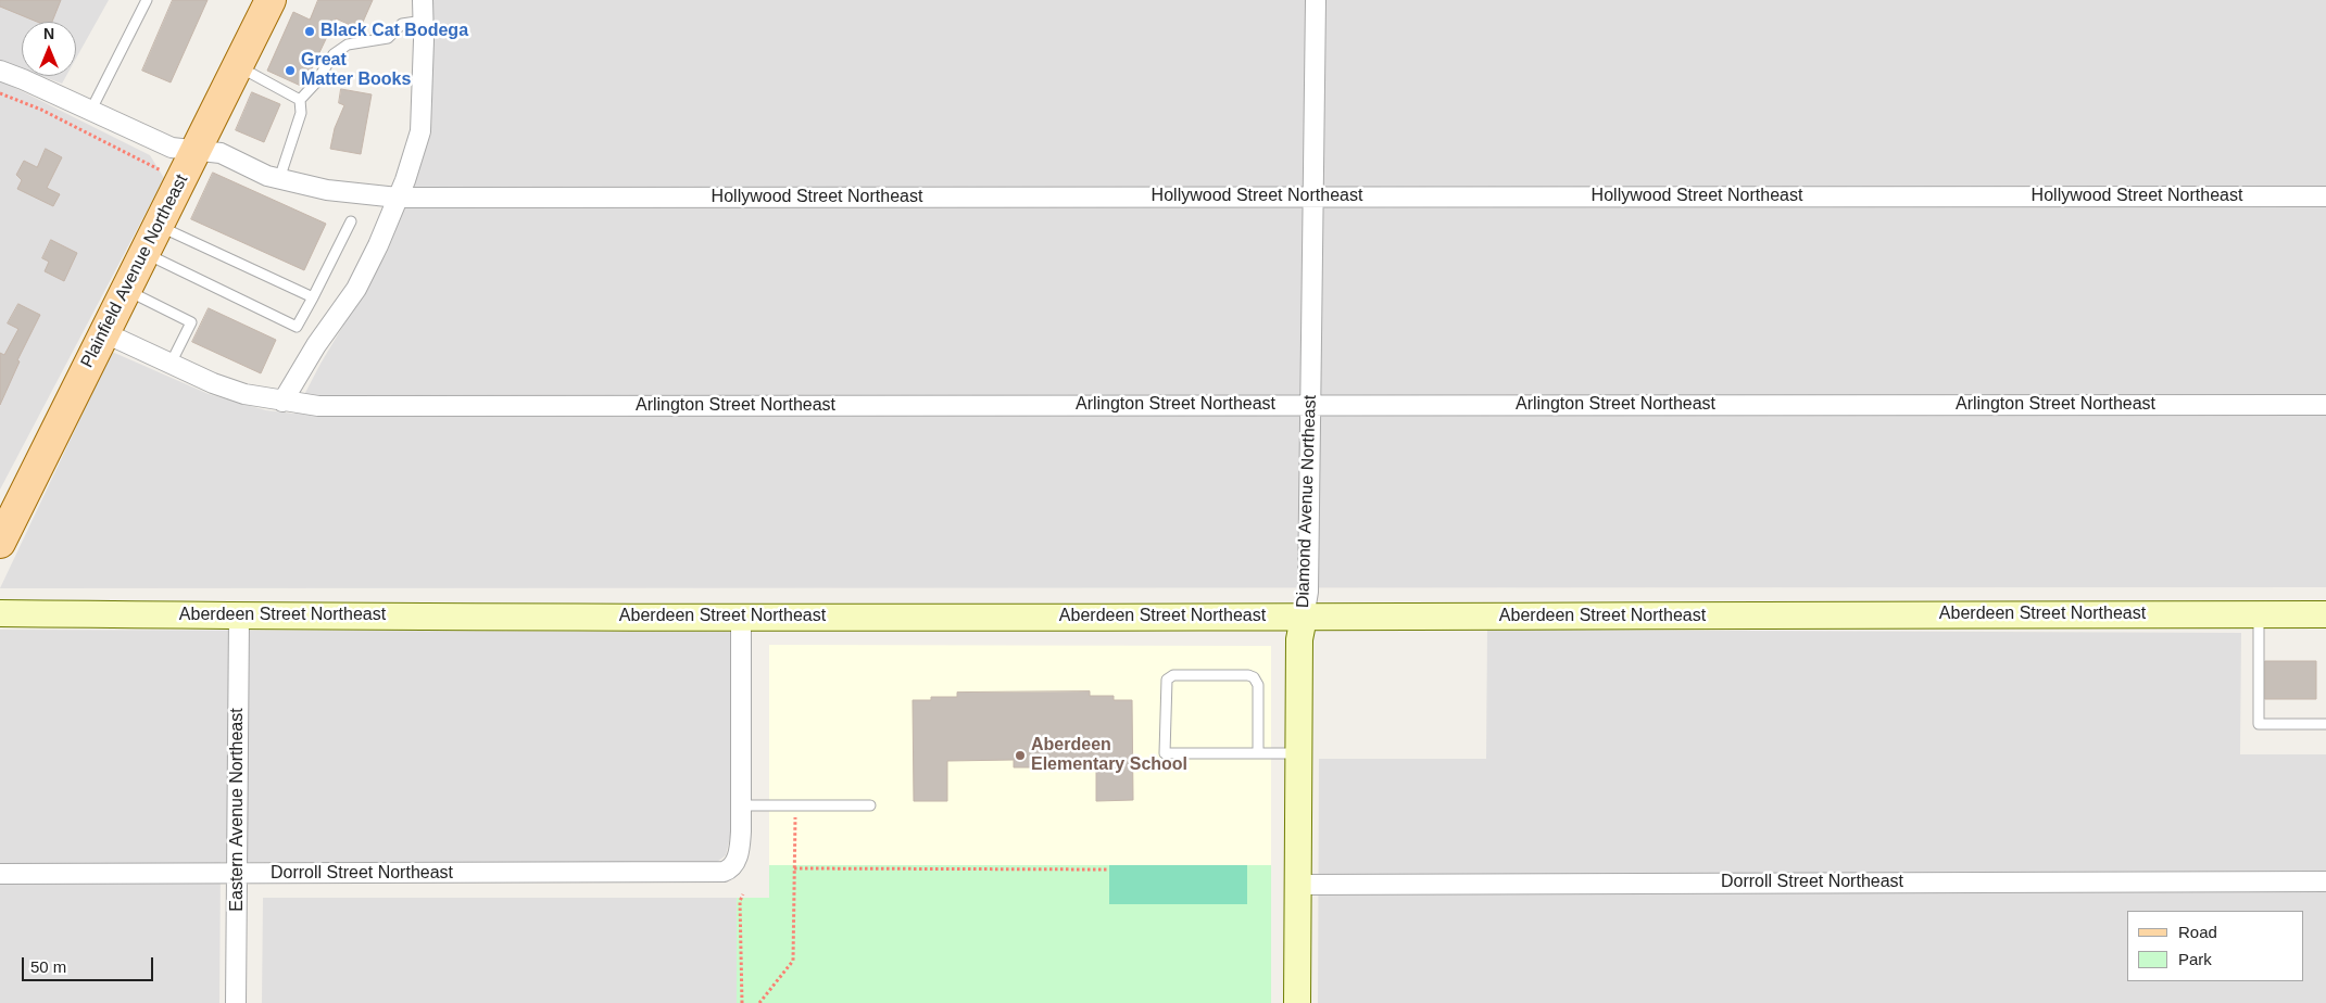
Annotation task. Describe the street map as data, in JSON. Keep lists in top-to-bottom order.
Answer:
{
  "streets": {
    "main road": ["Plainfield Avenue Northeast"],
    "street": [
      "Hollywood Street Northeast",
      "Arlington Street Northeast",
      "Diamond Avenue Northeast",
      "Aberdeen Street Northeast",
      "Eastern Avenue Northeast",
      "Dorroll Street Northeast"
    ]
  },
  "crossings": [
    ["Hollywood Street Northeast", "Plainfield Avenue Northeast"],
    ["Hollywood Street Northeast", "Diamond Avenue Northeast"],
    ["Plainfield Avenue Northeast", "Arlington Street Northeast"],
    ["Arlington Street Northeast", "Diamond Avenue Northeast"],
    ["Diamond Avenue Northeast", "Aberdeen Street Northeast"],
    ["Diamond Avenue Northeast", "Dorroll Street Northeast"],
    ["Aberdeen Street Northeast", "Eastern Avenue Northeast"],
    ["Eastern Avenue Northeast", "Dorroll Street Northeast"]
  ],
  "places": ["Black Cat Bodega", "Great Matter Books", "Aberdeen Elementary School"],
  "legend": ["Road", "Park"],
  "scale_bar": "50 m",
  "north": "top"
}
